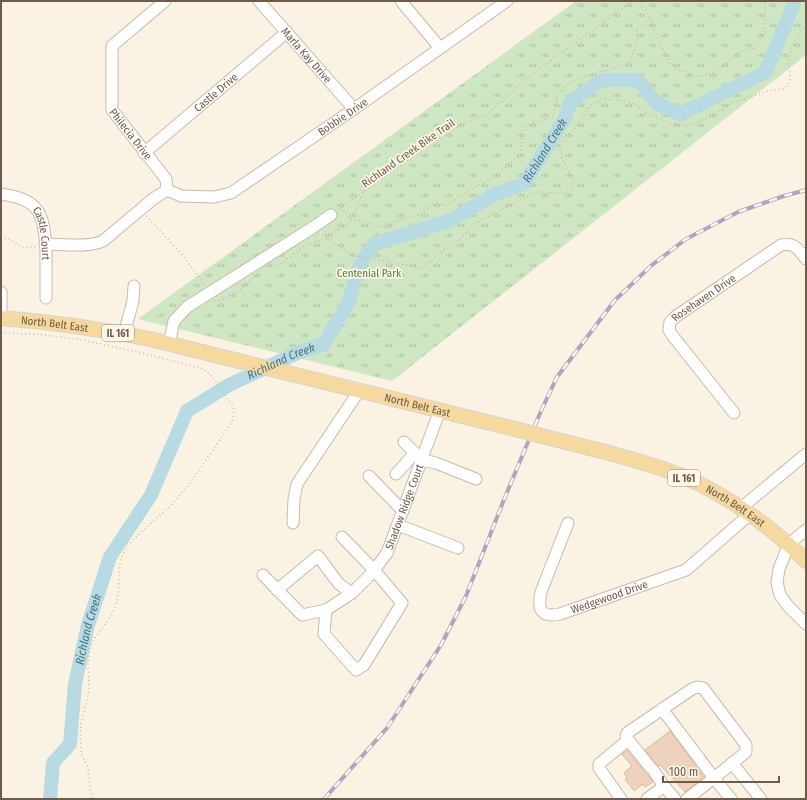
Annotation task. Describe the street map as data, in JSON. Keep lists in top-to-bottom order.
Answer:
{
  "streets": {
    "main road": ["North Belt East", "IL 161"],
    "street": [
      "Marla Kay Drive",
      "Castle Drive",
      "Bobbie Drive",
      "Philecia Drive",
      "Castle Court",
      "Rosehaven Drive",
      "Shadow Ridge Court",
      "Wedgewood Drive"
    ],
    "path": ["Richland Creek Bike Trail"]
  },
  "crossings": [
    ["Marla Kay Drive", "Castle Drive"],
    ["Marla Kay Drive", "Bobbie Drive"],
    ["Castle Drive", "Philecia Drive"],
    ["Bobbie Drive", "Philecia Drive"],
    ["North Belt East", "Shadow Ridge Court"],
    ["North Belt East", "Wedgewood Drive"]
  ],
  "water": ["Richland Creek"],
  "parks": ["Centenial Park"],
  "scale_bar": "100 m"
}
